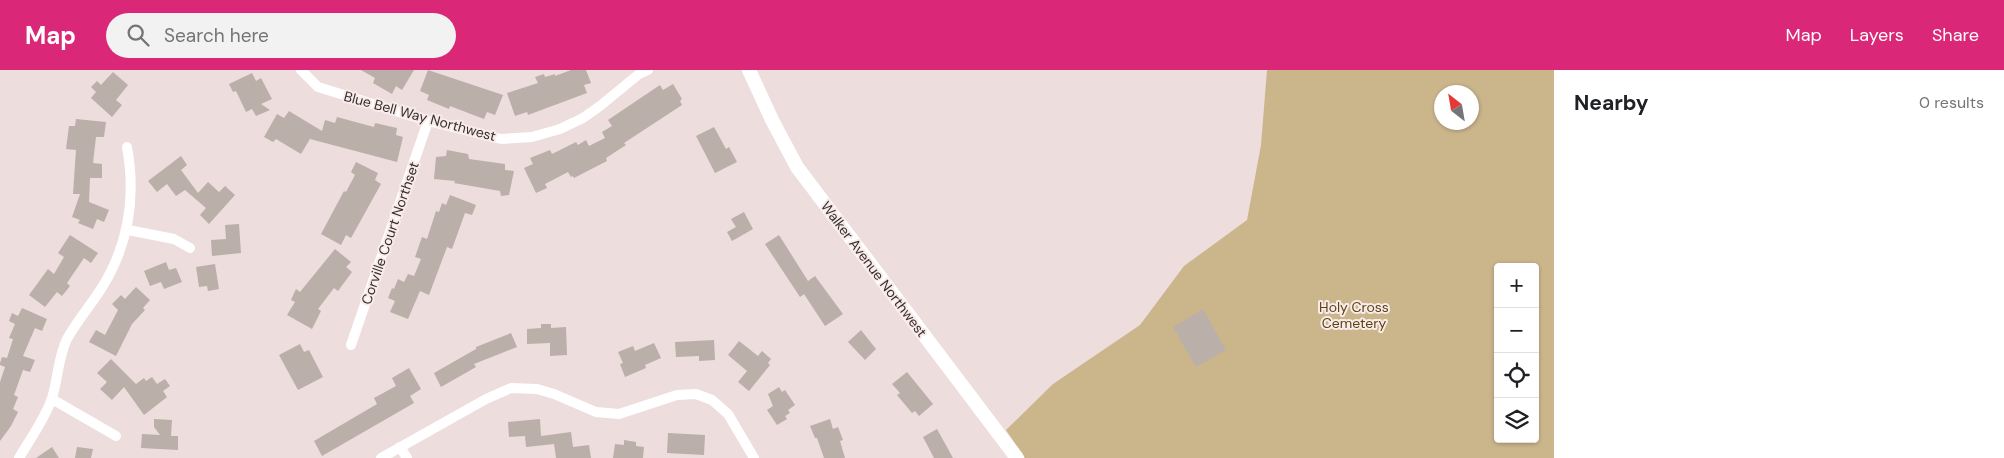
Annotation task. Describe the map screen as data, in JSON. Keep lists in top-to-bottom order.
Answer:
{
  "streets": {
    "main road": ["Walker Avenue Northwest"],
    "street": ["Blue Bell Way Northwest", "Corville Court Northset"]
  },
  "crossings": [
    ["Blue Bell Way Northwest", "Corville Court Northset"]
  ],
  "parks": ["Holy Cross Cemetery"],
  "north": "top left",
  "page": {
    "header": "Map",
    "search": "Search here",
    "nav": ["Map", "Layers", "Share"],
    "heading": ["Nearby", "0 results"],
    "map_buttons": ["+", "−"]
  }
}
